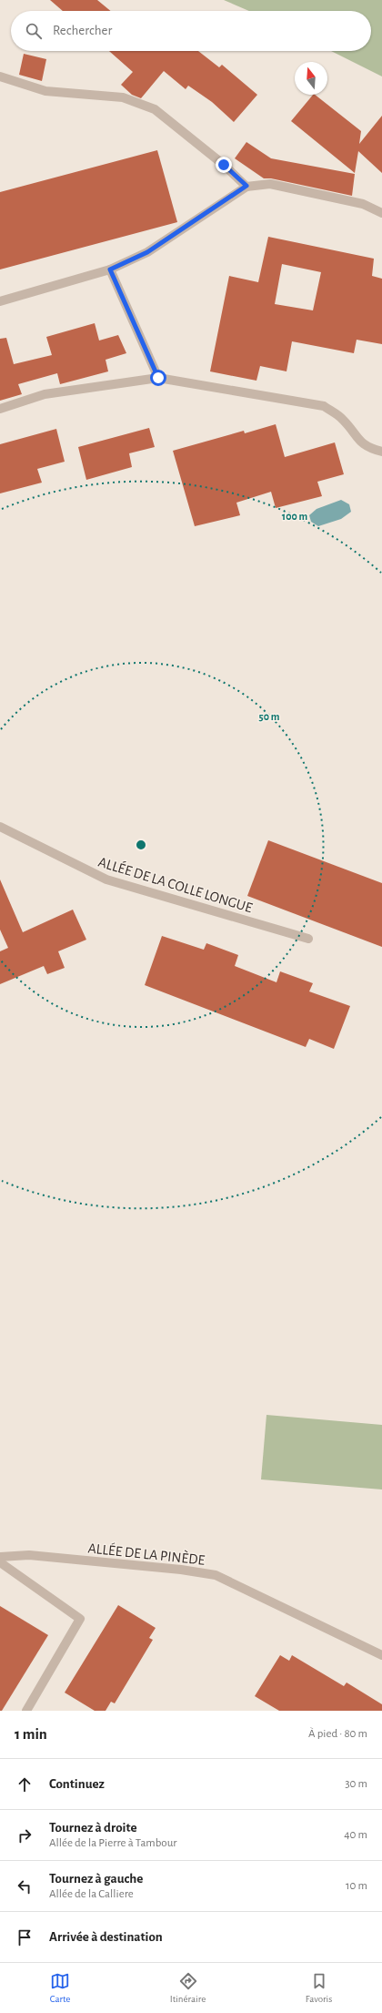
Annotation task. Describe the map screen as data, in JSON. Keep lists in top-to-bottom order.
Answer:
{
  "streets": {
    "street": ["ALLÉE DE LA COLLE LONGUE", "ALLÉE DE LA PINÈDE"]
  },
  "north": "top",
  "page": {
    "search": "Rechercher",
    "heading": ["1 min", "À pied · 80 m"],
    "list": [
      ["Continuez", "30 m"],
      ["Tournez à droite", "Allée de la Pierre à Tambour", "40 m"],
      ["Tournez à gauche", "Allée de la Calliere", "10 m"],
      "Arrivée à destination"
    ],
    "nav": ["Carte", "Itinéraire", "Favoris"]
  },
  "rings": ["100 m", "50 m"]
}
